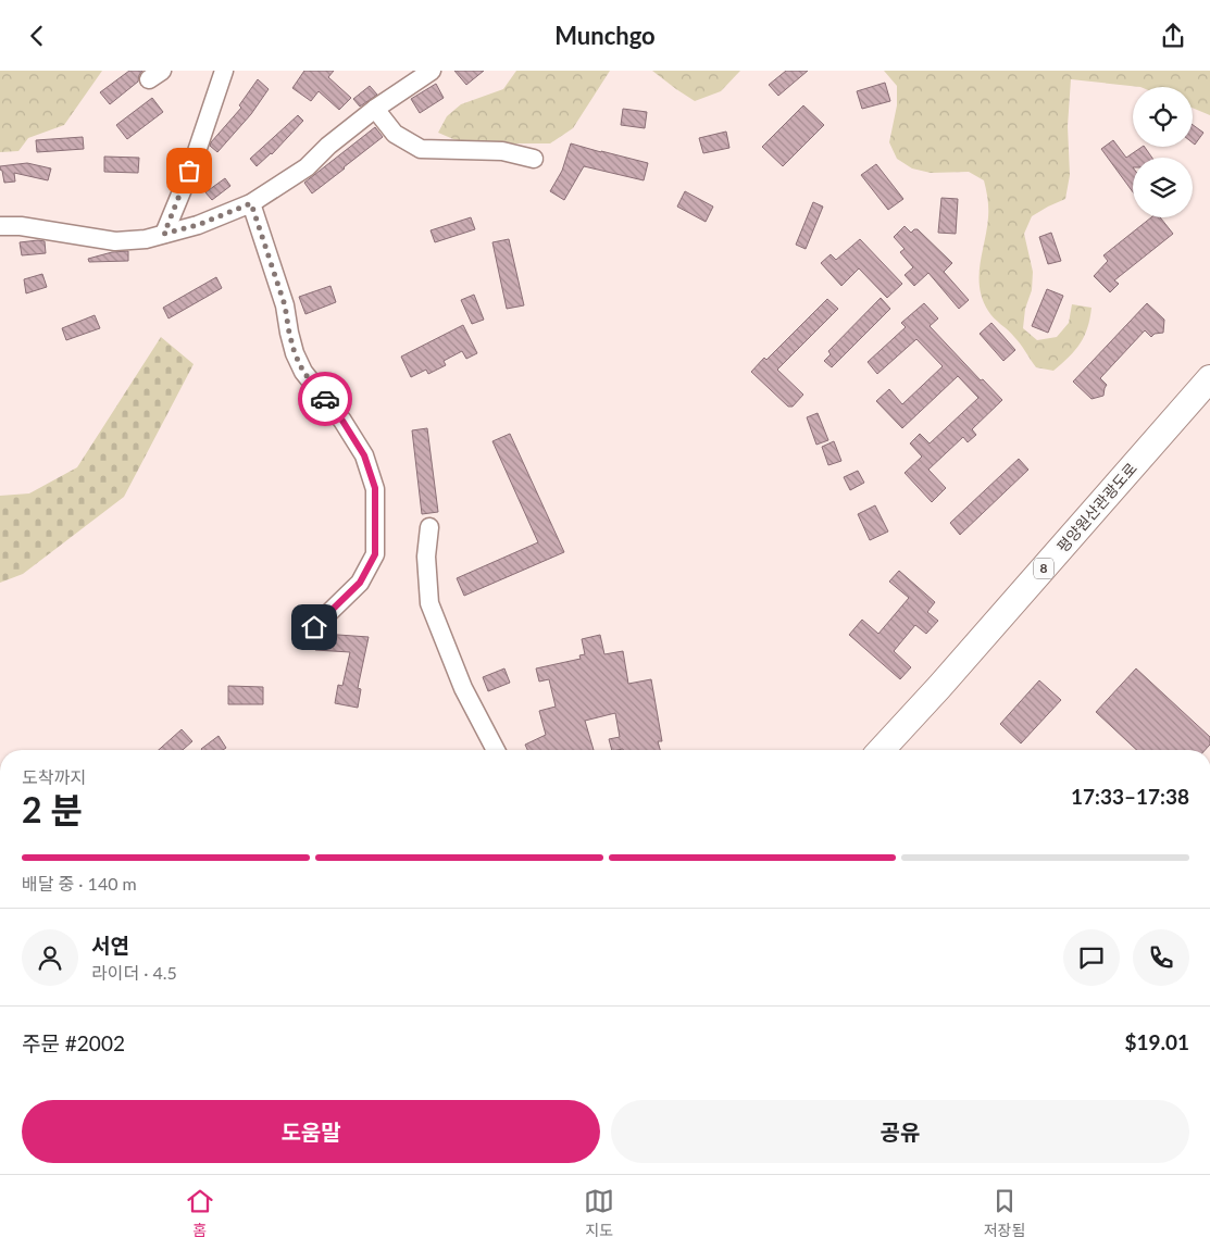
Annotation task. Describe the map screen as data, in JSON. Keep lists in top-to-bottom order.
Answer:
{
  "streets": {
    "highway": ["평양원산관광도로", "8"]
  },
  "page": {
    "header": "Munchgo",
    "heading": ["2 분", "도착까지", "17:33–17:38"],
    "panel": [
      "서연",
      "라이더 · 4.5",
      "주문 #2002",
      "$19.01"
    ],
    "bar": "배달 중 · 140 m",
    "buttons": ["도움말", "공유"],
    "tabs": ["홈", "지도", "저장됨"]
  }
}
